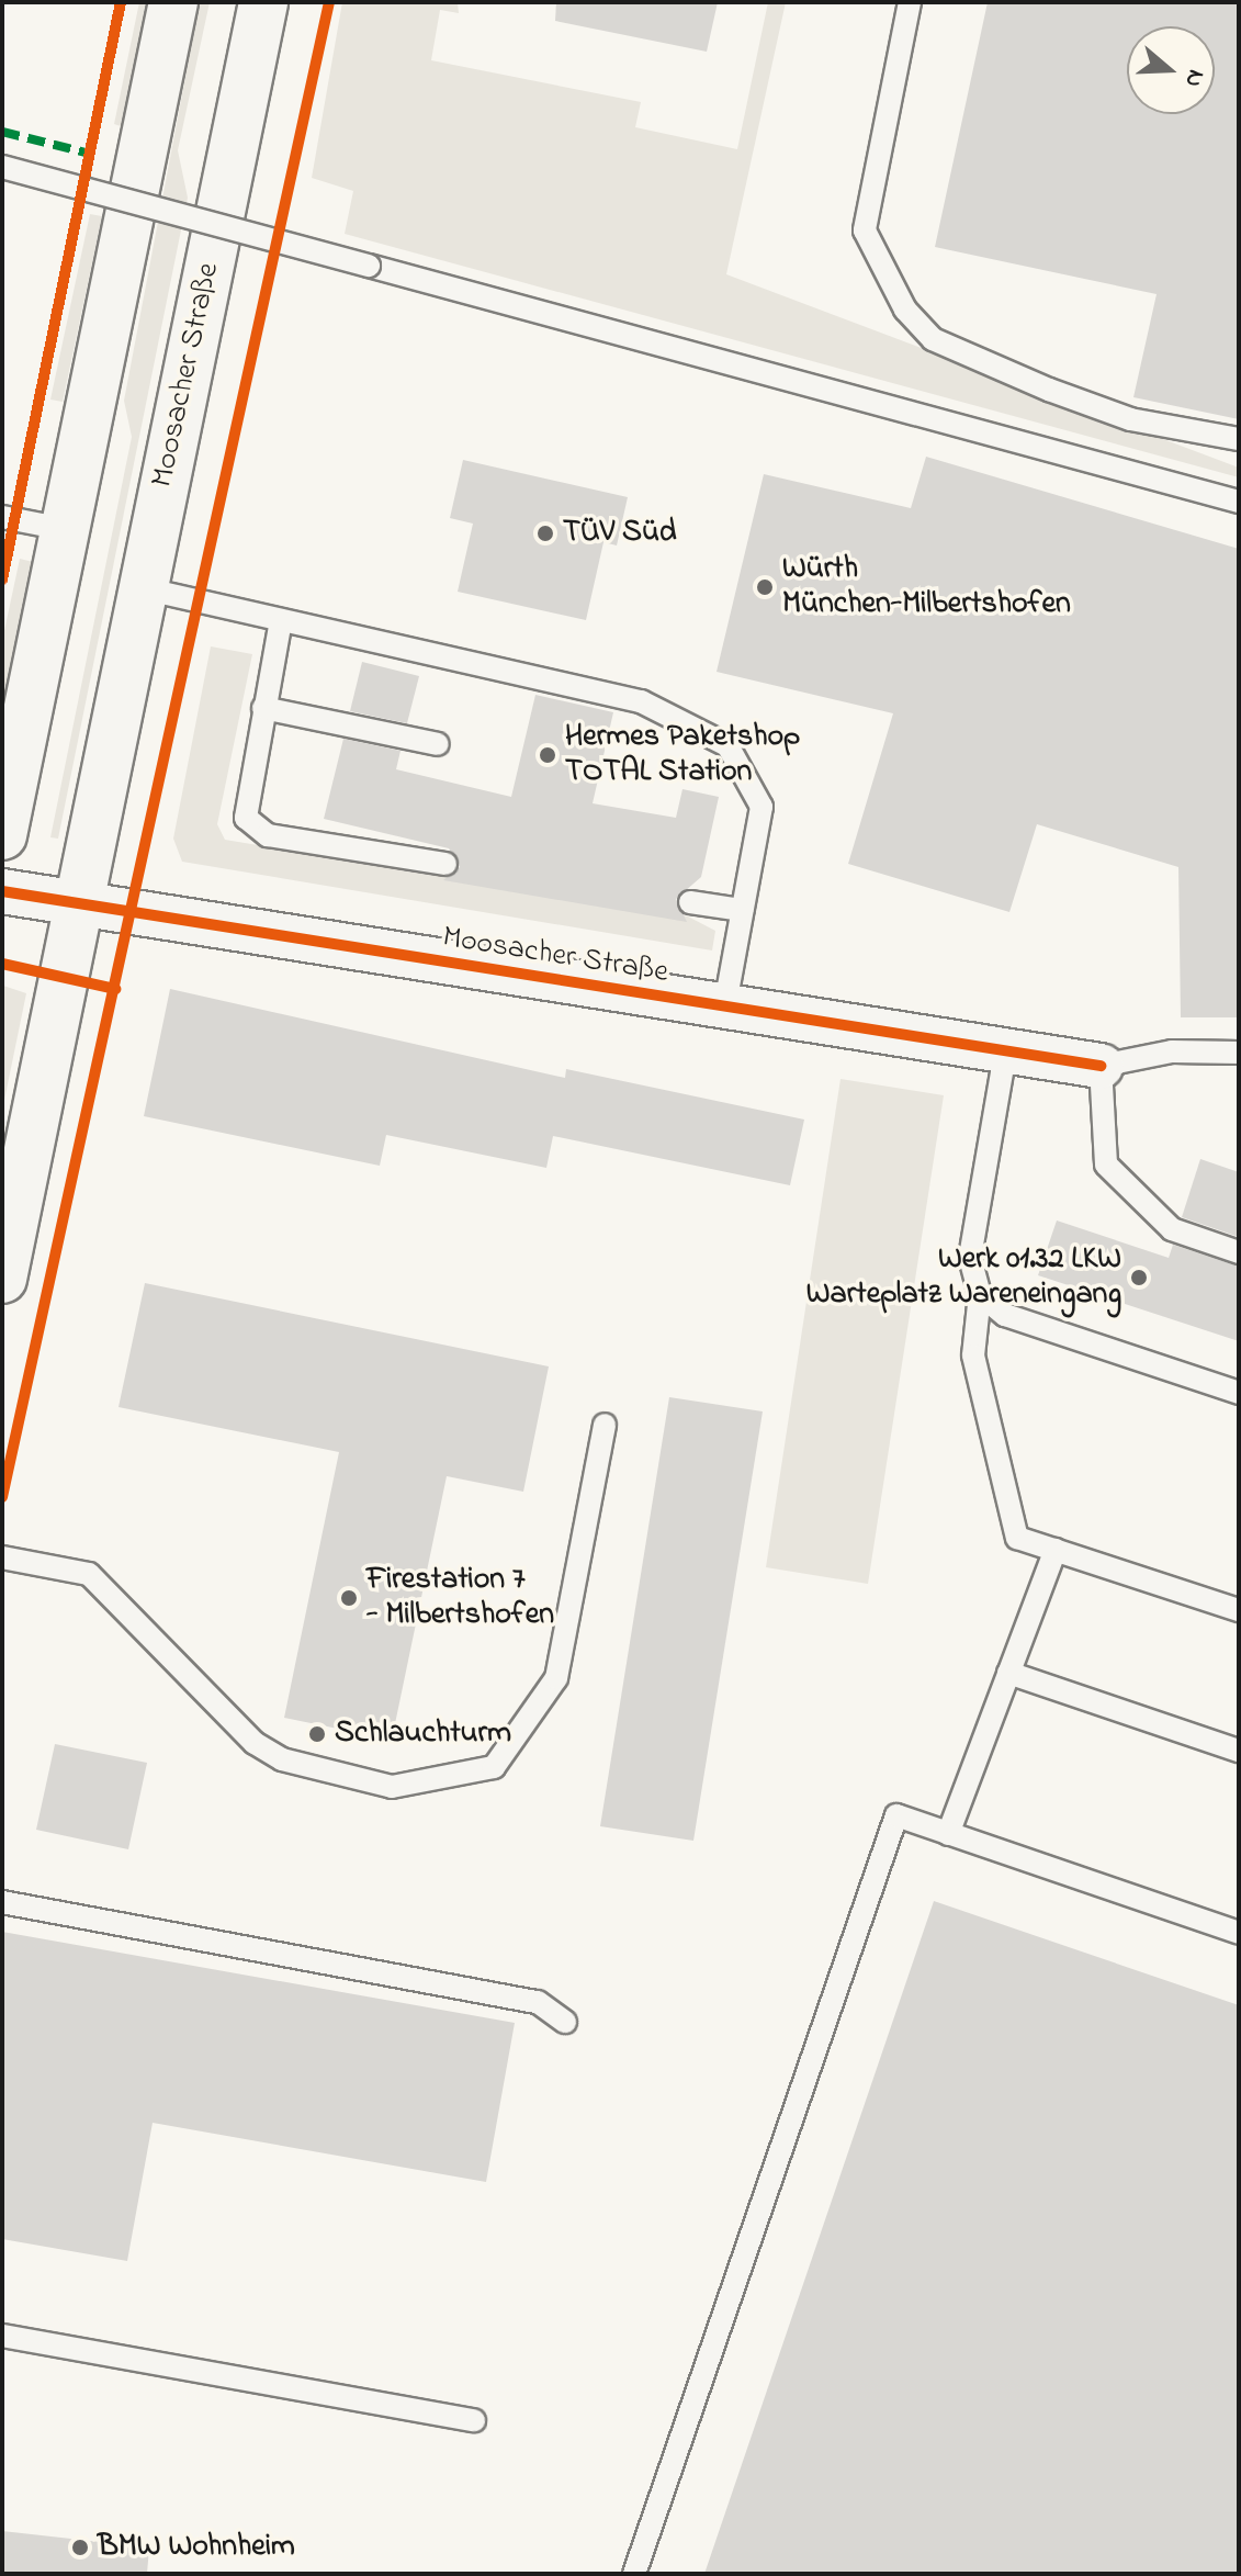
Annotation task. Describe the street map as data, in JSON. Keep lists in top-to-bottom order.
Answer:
{
  "streets": {
    "main road": ["Moosacher Straße"]
  },
  "places": [
    "TÜV Süd",
    "Würth München-Milbertshofen",
    "Hermes Paketshop TOTAL Station",
    "Werk 01.32 LKW Warteplatz Wareneingang",
    "Firestation 7 - Milbertshofen",
    "Schlauchturm",
    "BMW Wohnheim"
  ],
  "north": "right"
}
